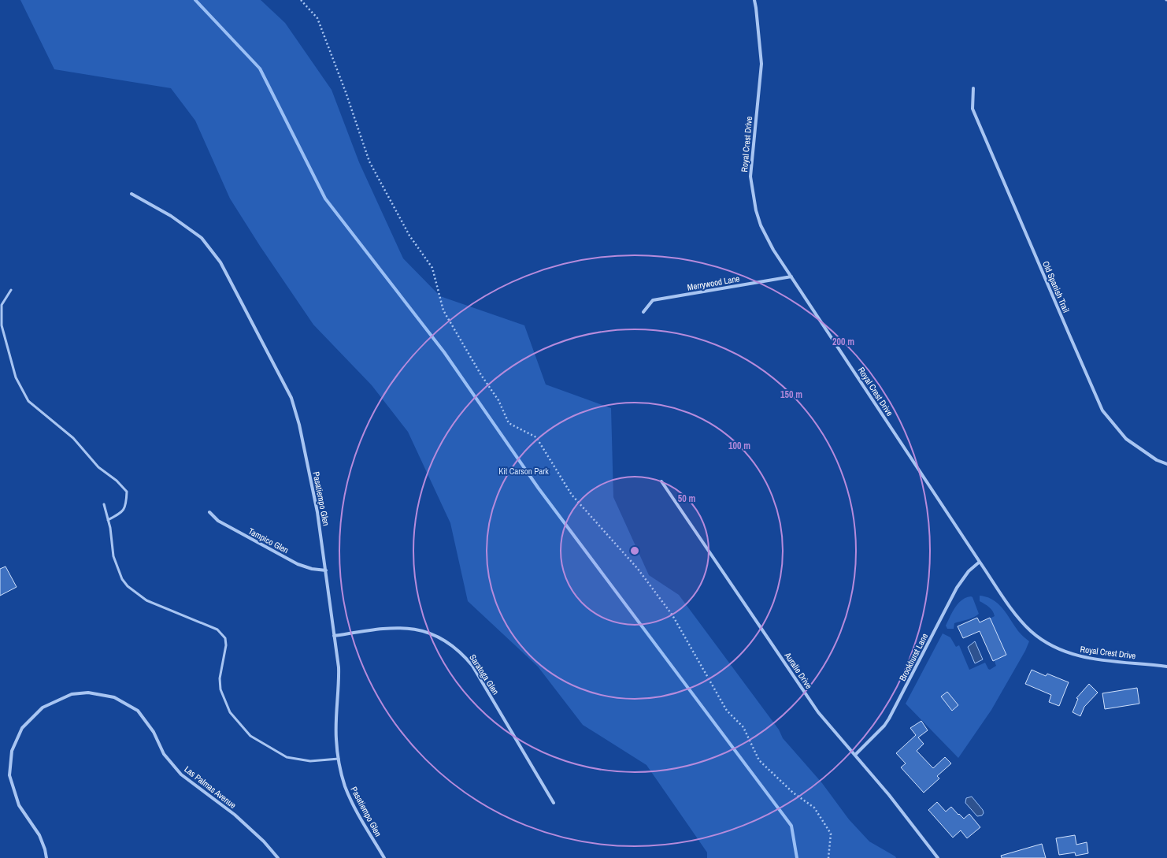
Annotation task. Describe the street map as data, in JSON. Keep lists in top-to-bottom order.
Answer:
{
  "streets": {
    "street": [
      "Royal Crest Drive",
      "Merrywood Lane",
      "Old Spanish Trail",
      "Pasatiempo Glen",
      "Tampico Glen",
      "Brookhurst Lane",
      "Auralie Drive",
      "Saratoga Glen",
      "Las Palmas Avenue"
    ]
  },
  "crossings": [
    ["Royal Crest Drive", "Merrywood Lane"],
    ["Royal Crest Drive", "Brookhurst Lane"],
    ["Pasatiempo Glen", "Tampico Glen"],
    ["Pasatiempo Glen", "Saratoga Glen"],
    ["Brookhurst Lane", "Auralie Drive"]
  ],
  "parks": ["Kit Carson Park"],
  "rings": [
    "200 m",
    "150 m",
    "100 m",
    "50 m"
  ]
}
